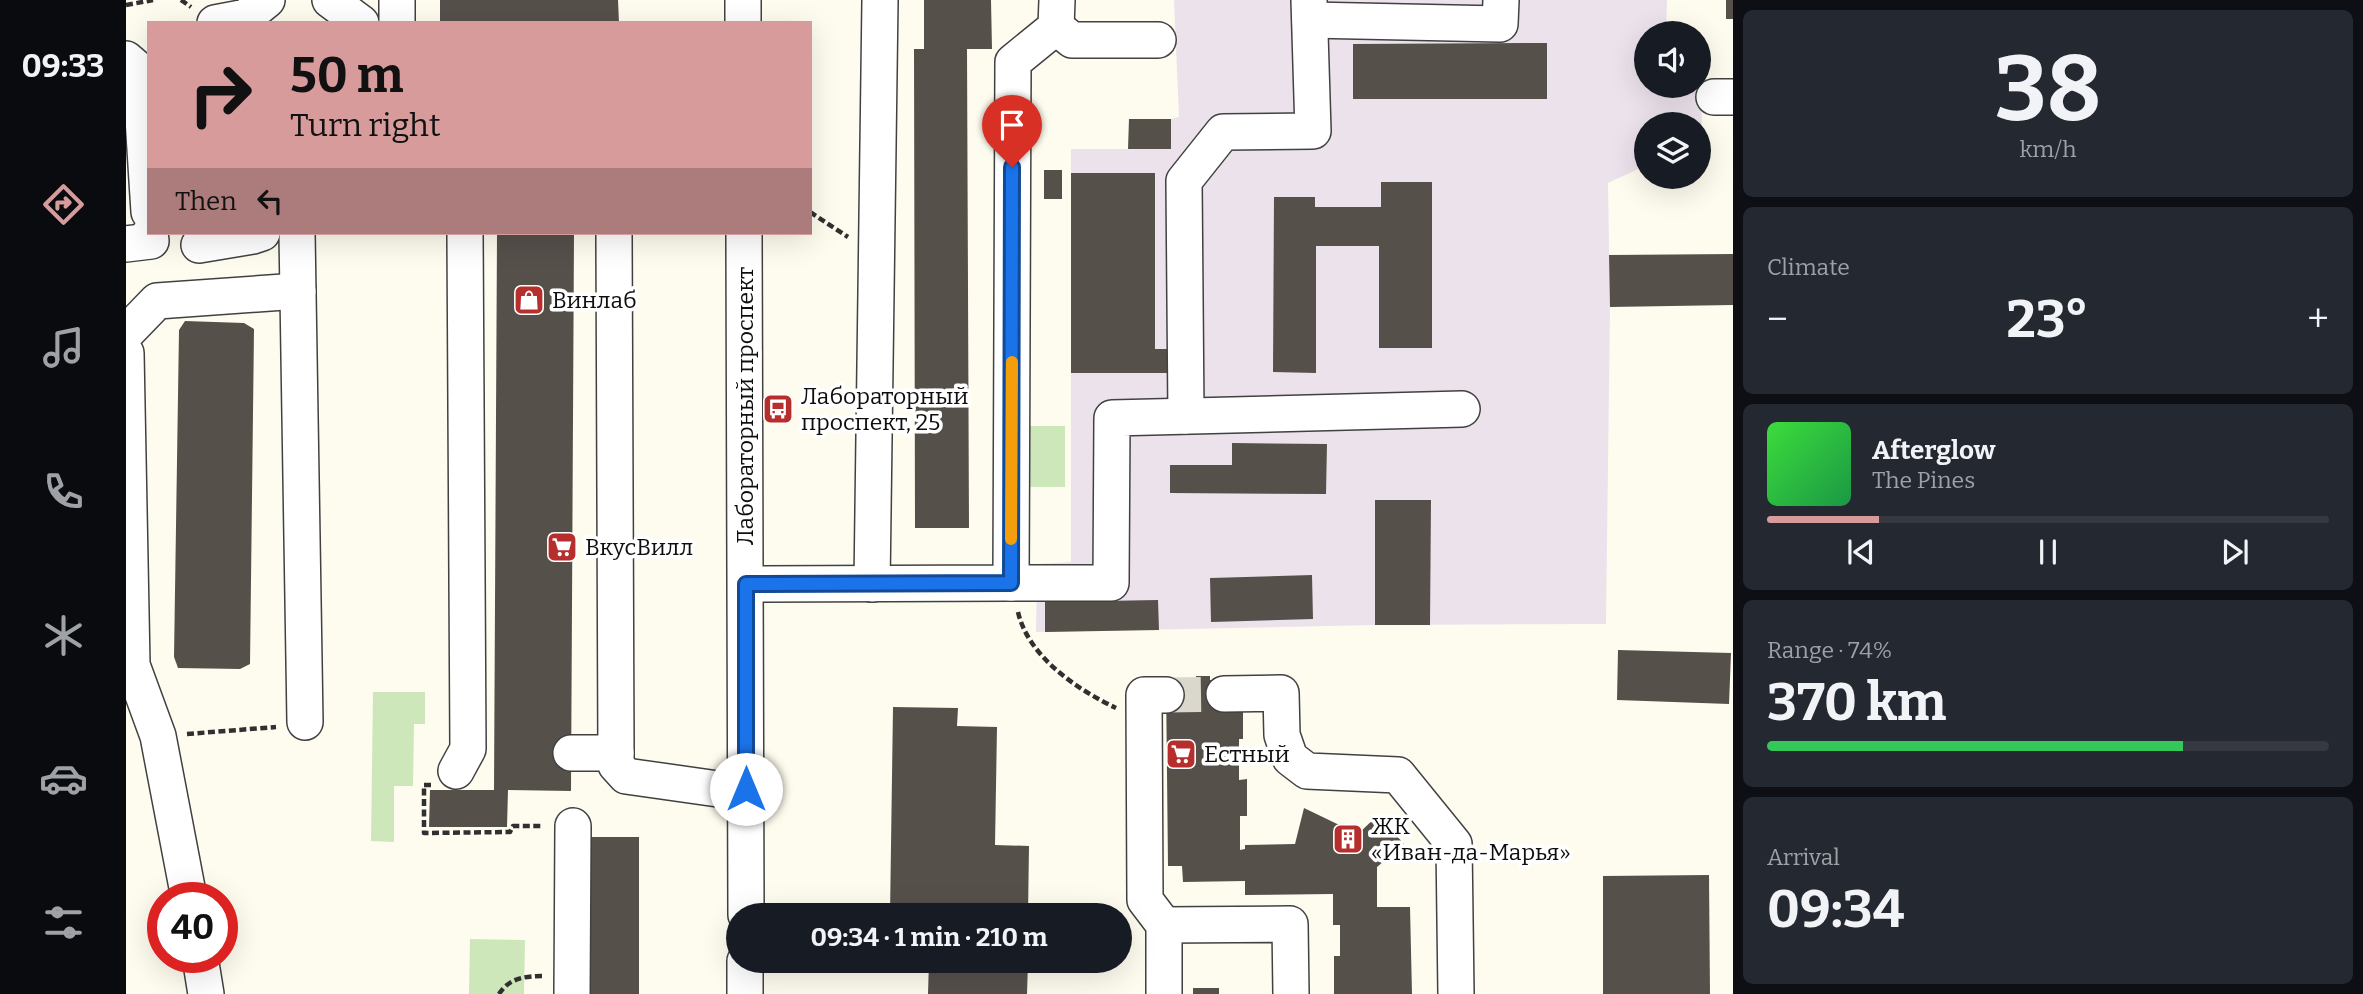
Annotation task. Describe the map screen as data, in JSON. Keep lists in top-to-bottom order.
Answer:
{
  "streets": {
    "street": ["Лабораторный проспект"]
  },
  "places": {
    "shop": ["Винлаб"],
    "bus stop": ["Лабораторный проспект, 25"],
    "supermarket": ["ВкусВилл", "Естный"],
    "building": ["ЖК «Иван-да-Марья»"]
  },
  "page": {
    "tabs": "09:33",
    "tile": [
      ["38", "km/h"],
      "Climate",
      ["Range · 74%", "370 km"],
      ["Arrival", "09:34"]
    ],
    "turn": ["50 m", "Turn right"],
    "then": "Then",
    "heat": ["−", "23°", "+"],
    "song": ["Afterglow", "The Pines"],
    "limit": "40",
    "trip": "09:34 · 1 min · 210 m"
  }
}
